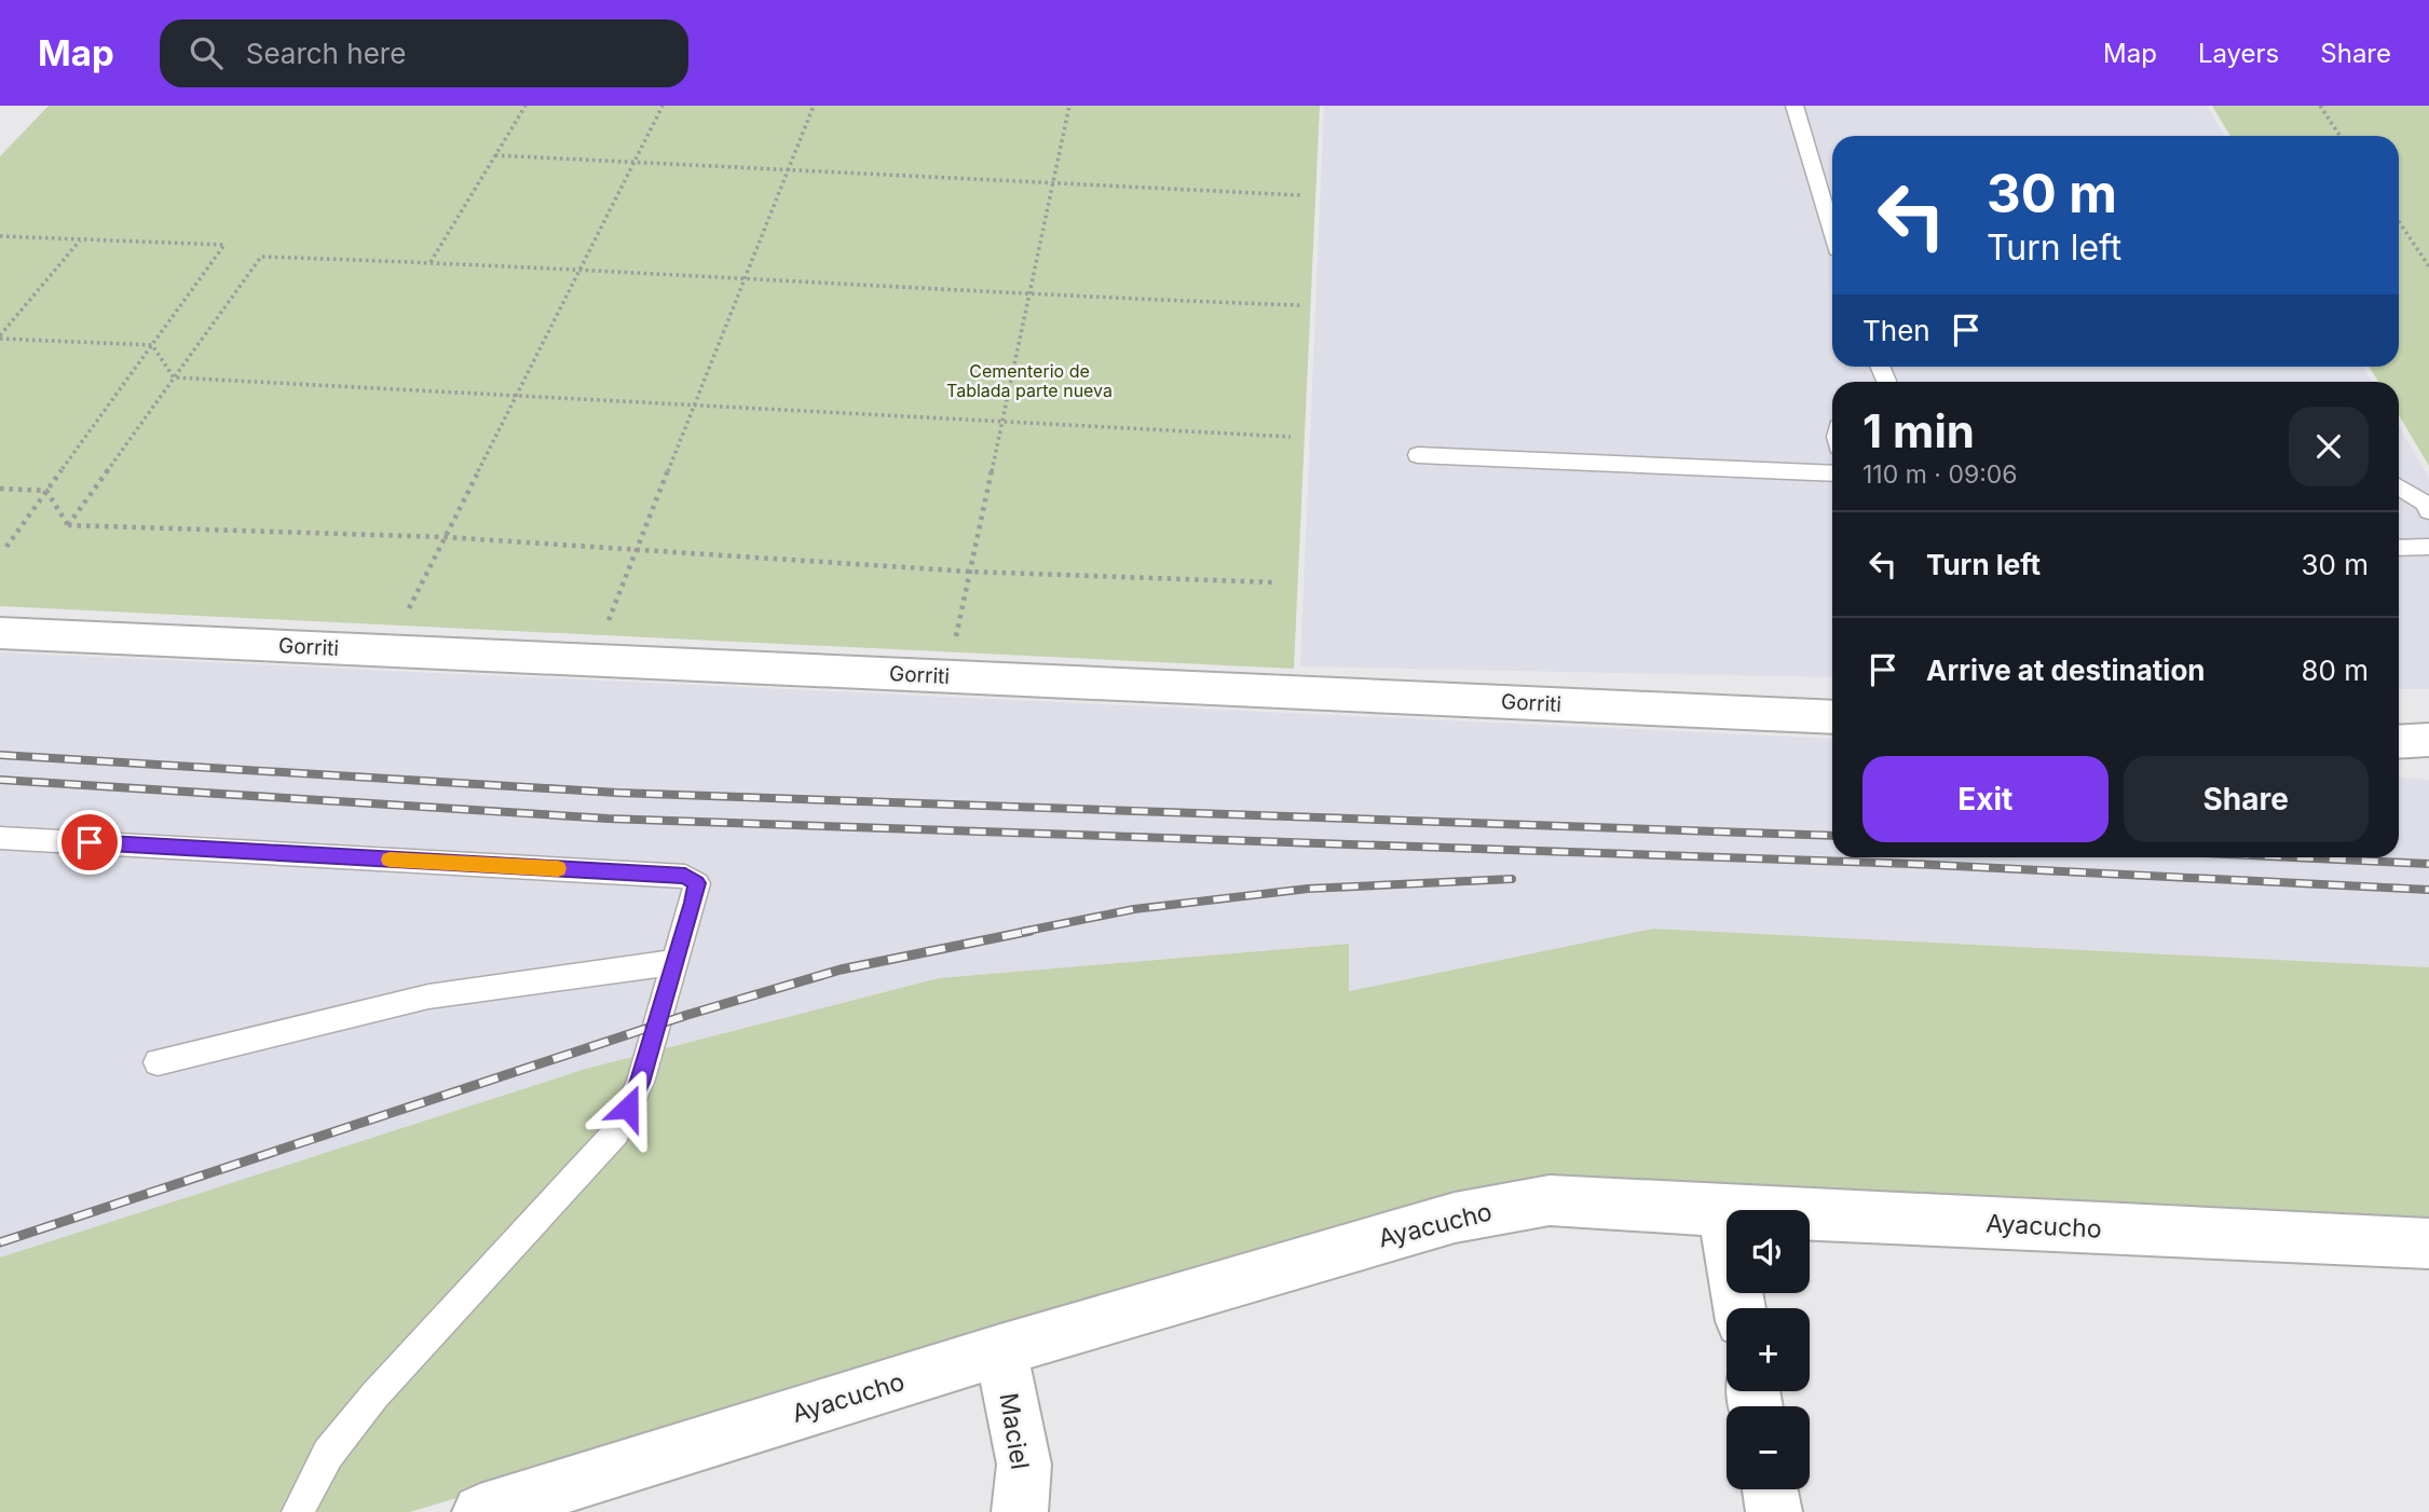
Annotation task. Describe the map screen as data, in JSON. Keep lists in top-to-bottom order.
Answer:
{
  "streets": {
    "street": ["Gorriti", "Ayacucho", "Maciel"]
  },
  "crossings": [
    ["Ayacucho", "Maciel"]
  ],
  "parks": ["Cementerio de Tablada parte nueva"],
  "page": {
    "header": "Map",
    "search": "Search here",
    "nav": ["Map", "Layers", "Share"],
    "turn": ["30 m", "Turn left"],
    "then": "Then",
    "heading": ["1 min", "110 m · 09:06"],
    "list": [
      {
        "name": "Turn left",
        "value": "30 m"
      },
      {
        "name": "Arrive at destination",
        "value": "80 m"
      }
    ],
    "buttons": ["Exit", "Share"],
    "map_buttons": ["+", "−"]
  }
}
